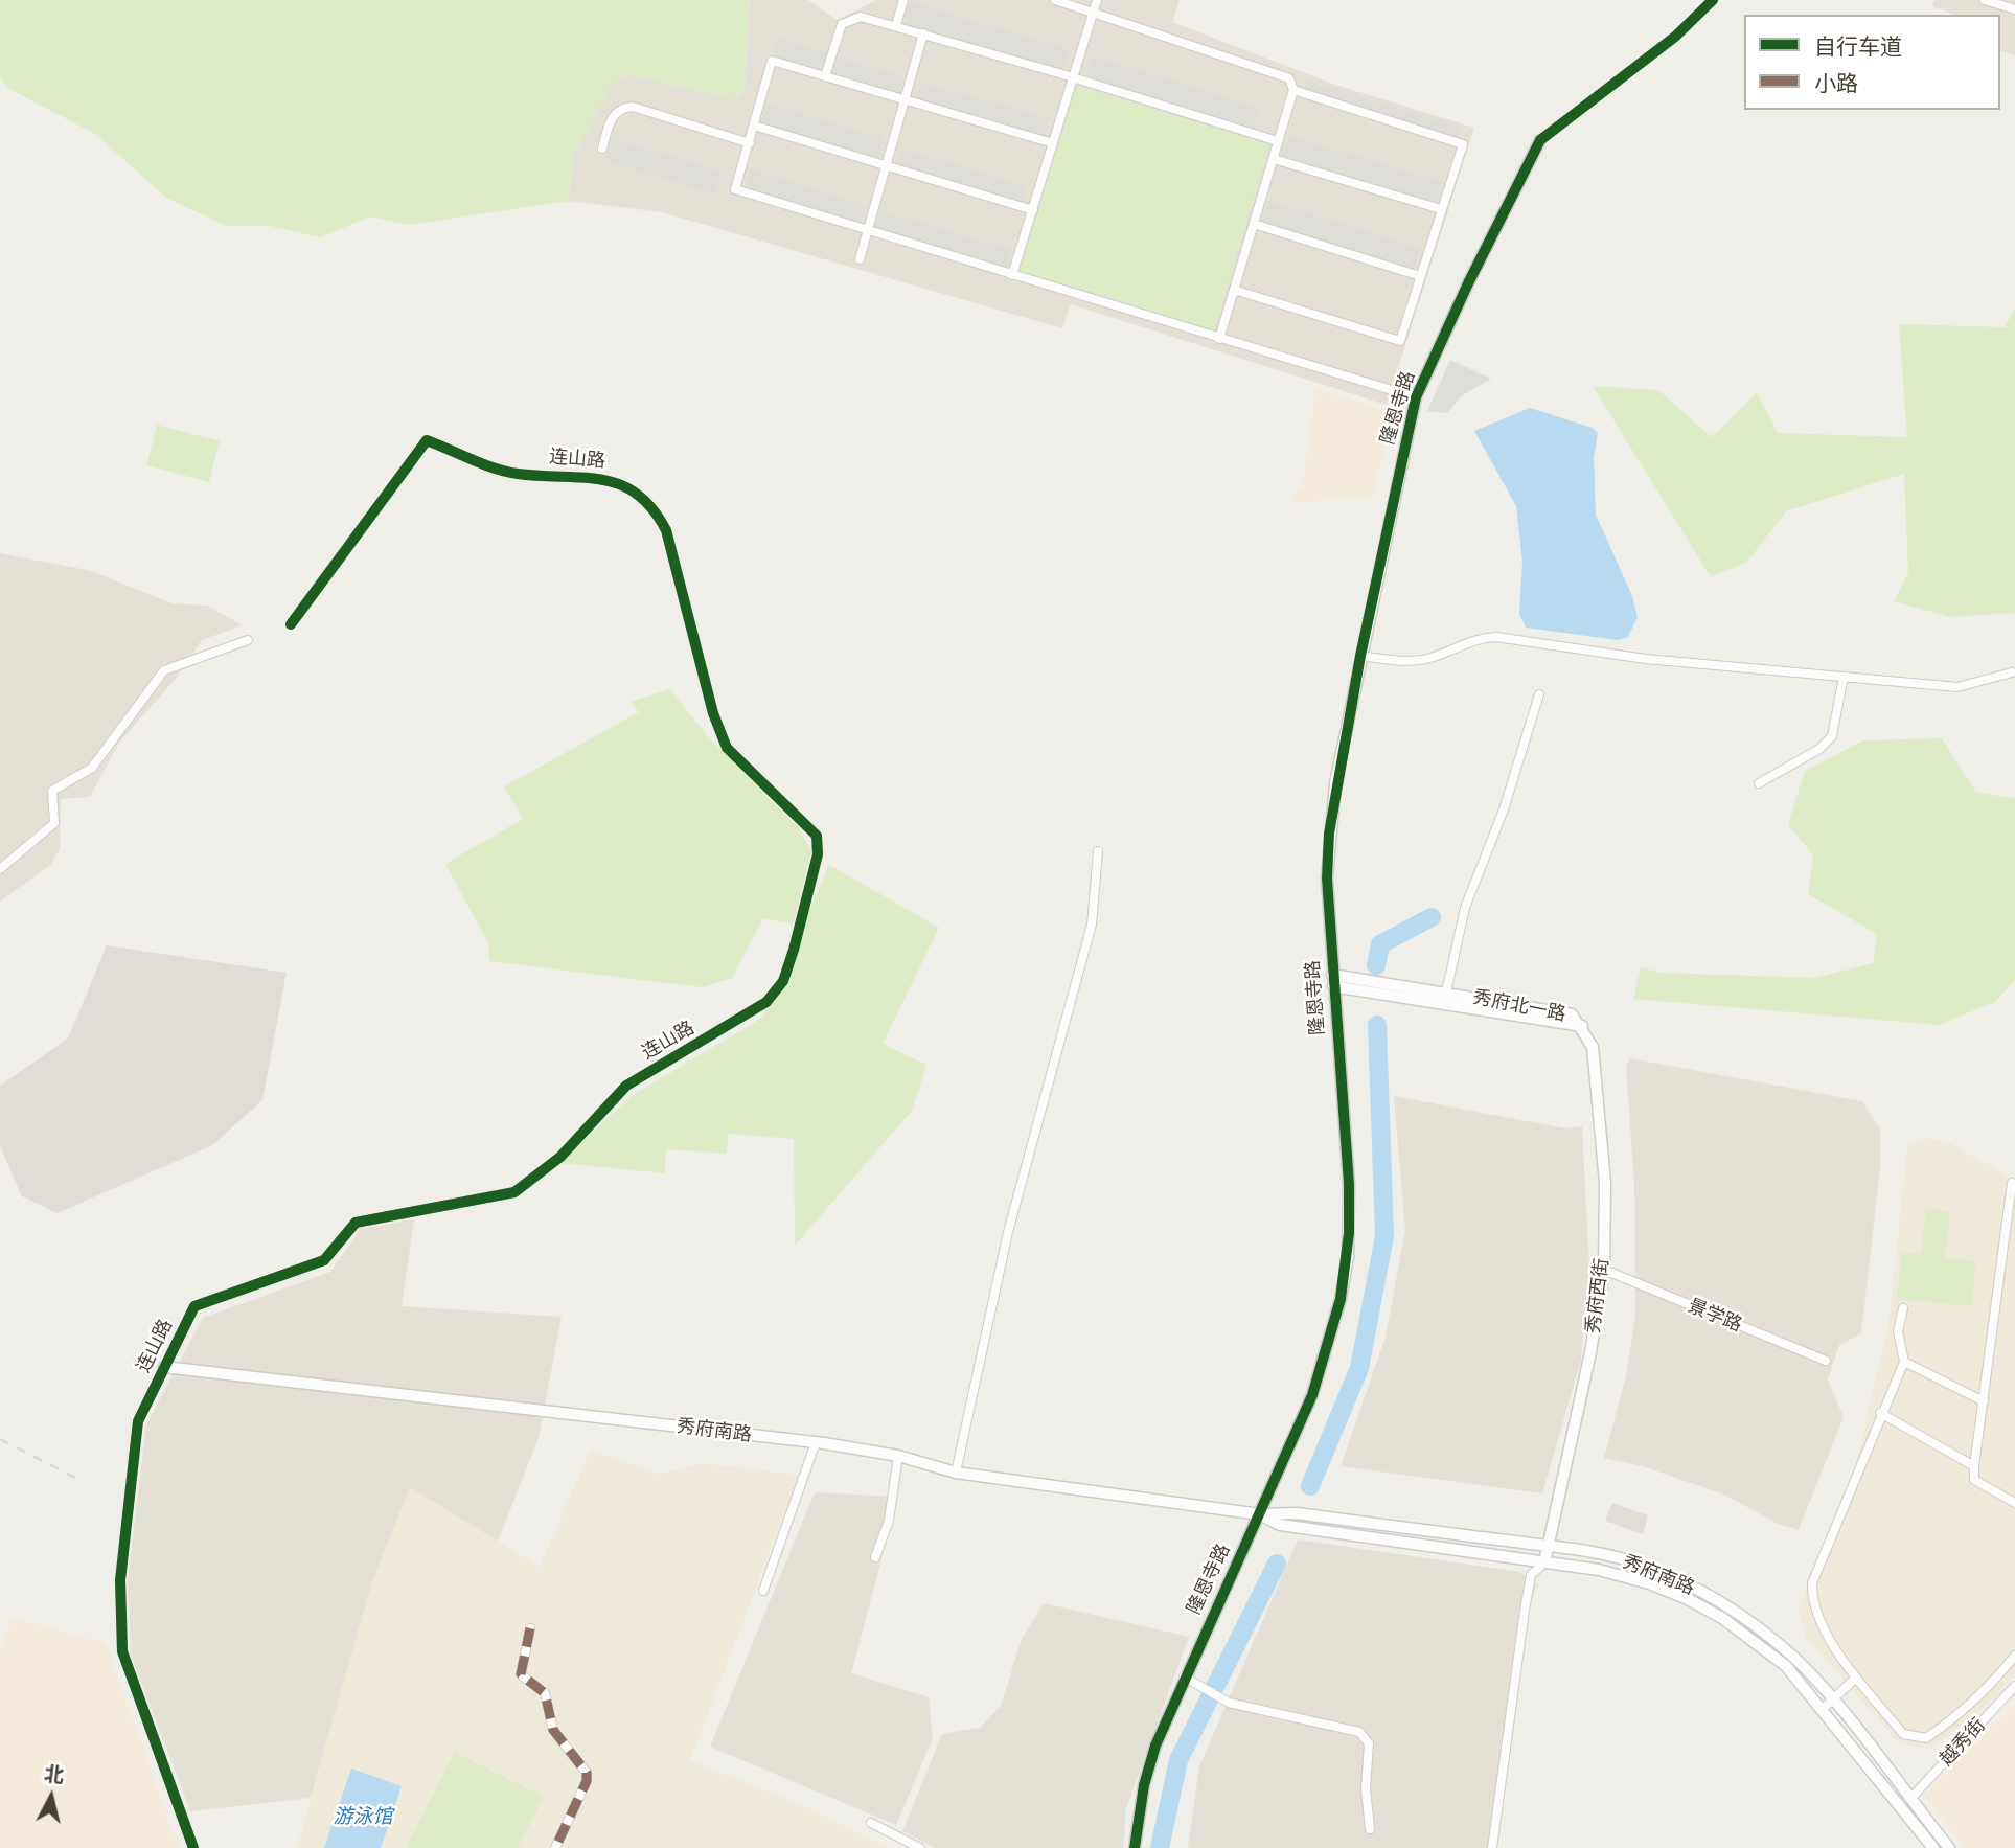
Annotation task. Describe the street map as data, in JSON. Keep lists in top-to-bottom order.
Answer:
{
  "streets": {
    "street": [
      "隆恩寺路",
      "连山路",
      "秀府北一路",
      "秀府西街",
      "景学路",
      "秀府南路",
      "越秀街"
    ]
  },
  "crossings": [
    ["隆恩寺路", "秀府北一路"],
    ["隆恩寺路", "秀府南路"],
    ["连山路", "秀府南路"],
    ["秀府北一路", "秀府西街"],
    ["秀府西街", "景学路"],
    ["秀府西街", "秀府南路"],
    ["秀府南路", "越秀街"]
  ],
  "water": ["游泳馆"],
  "legend": ["自行车道", "小路"],
  "north": "top"
}
